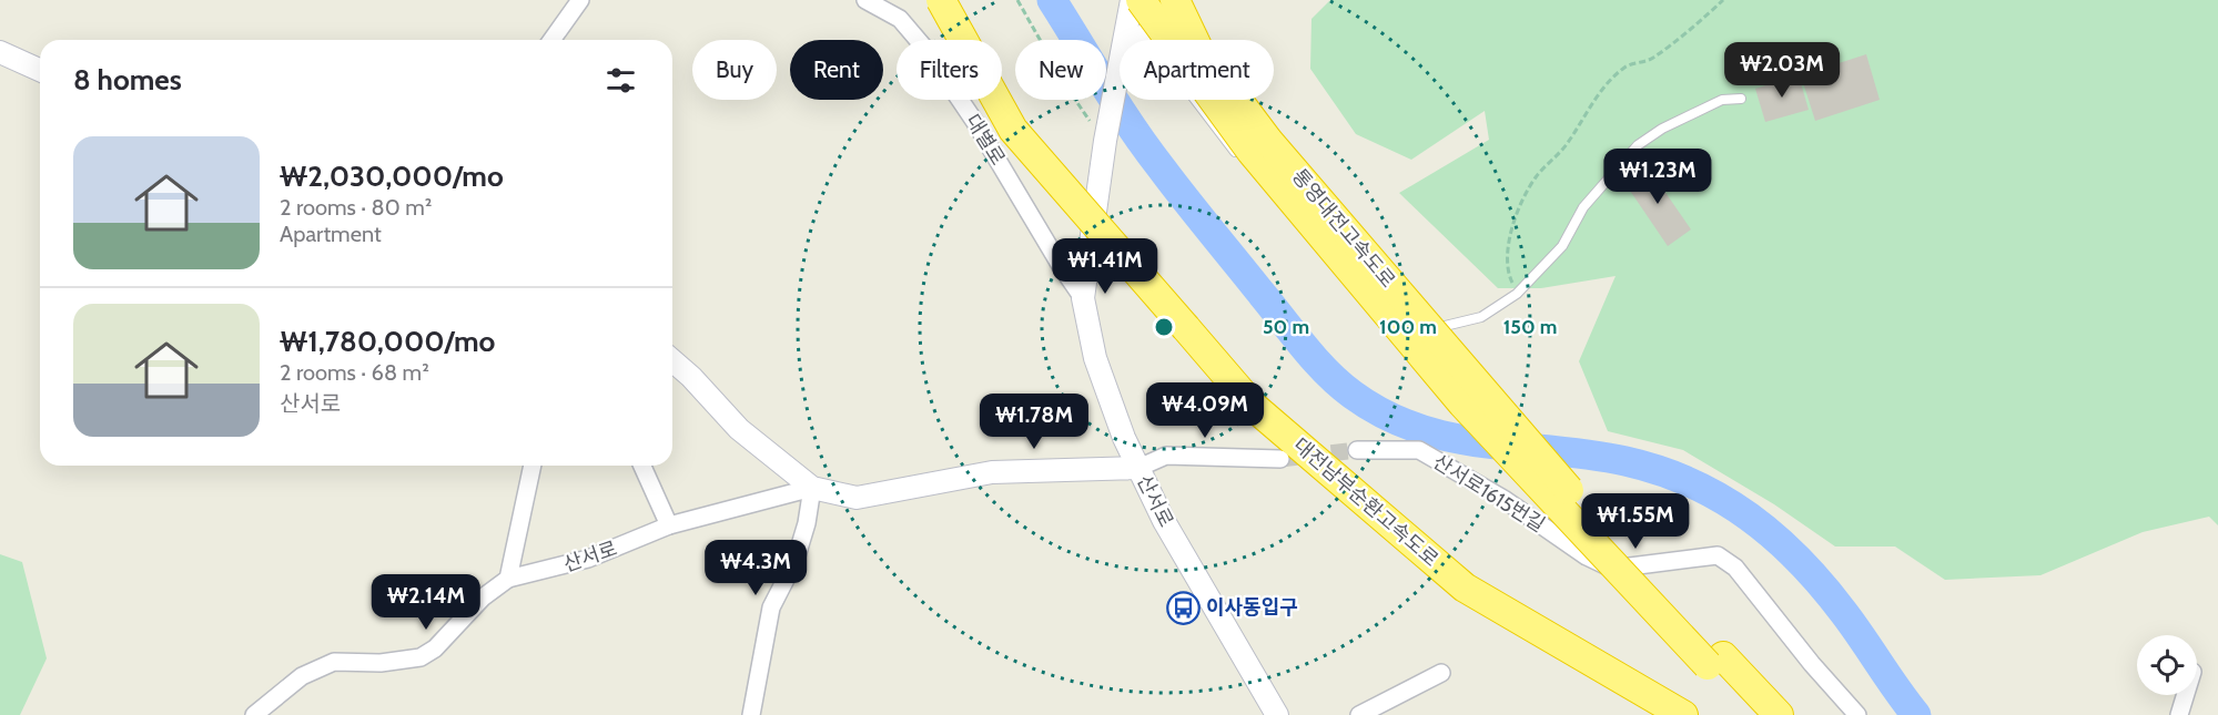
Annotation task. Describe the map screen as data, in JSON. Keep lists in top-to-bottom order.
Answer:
{
  "streets": {
    "highway": ["통영대전고속도로", "대전남부순환고속도로"],
    "street": ["대별로", "산서로1615번길", "산서로"]
  },
  "places": {
    "bus stop": ["이사동입구"]
  },
  "page": {
    "chip": [
      "Buy",
      "Rent",
      "Filters",
      "New",
      "Apartment"
    ],
    "heading": "8 homes",
    "price": [
      "₩2.03M",
      "₩1.23M",
      "₩1.41M",
      "₩4.09M",
      "₩1.78M",
      "₩1.55M",
      "₩4.3M",
      "₩2.14M"
    ],
    "list": [
      {
        "name": "₩2,030,000/mo",
        "note": "2 rooms · 80 m² · Apartment"
      },
      {
        "name": "₩1,780,000/mo",
        "note": "2 rooms · 68 m² · 산서로"
      }
    ]
  },
  "rings": ["50 m", "100 m", "150 m"]
}
